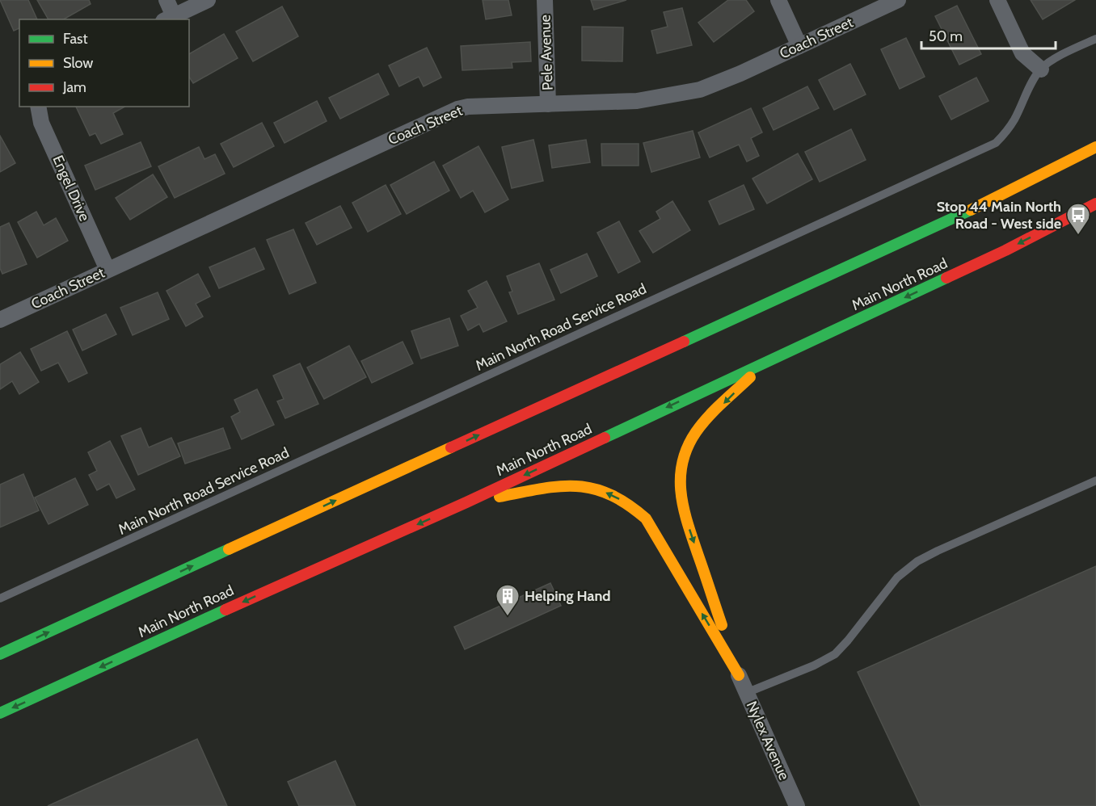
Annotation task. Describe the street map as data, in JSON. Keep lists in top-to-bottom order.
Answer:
{
  "streets": {
    "highway": ["Main North Road"],
    "street": [
      "Coach Street",
      "Pele Avenue",
      "Engel Drive",
      "Nylex Avenue"
    ],
    "lane": ["Main North Road Service Road"]
  },
  "crossings": [
    ["Coach Street", "Pele Avenue"],
    ["Coach Street", "Engel Drive"]
  ],
  "places": {
    "bus stop": ["Stop 44 Main North Road - West side"],
    "building": ["Helping Hand"]
  },
  "legend": ["Fast", "Slow", "Jam"],
  "scale_bar": "50 m"
}
